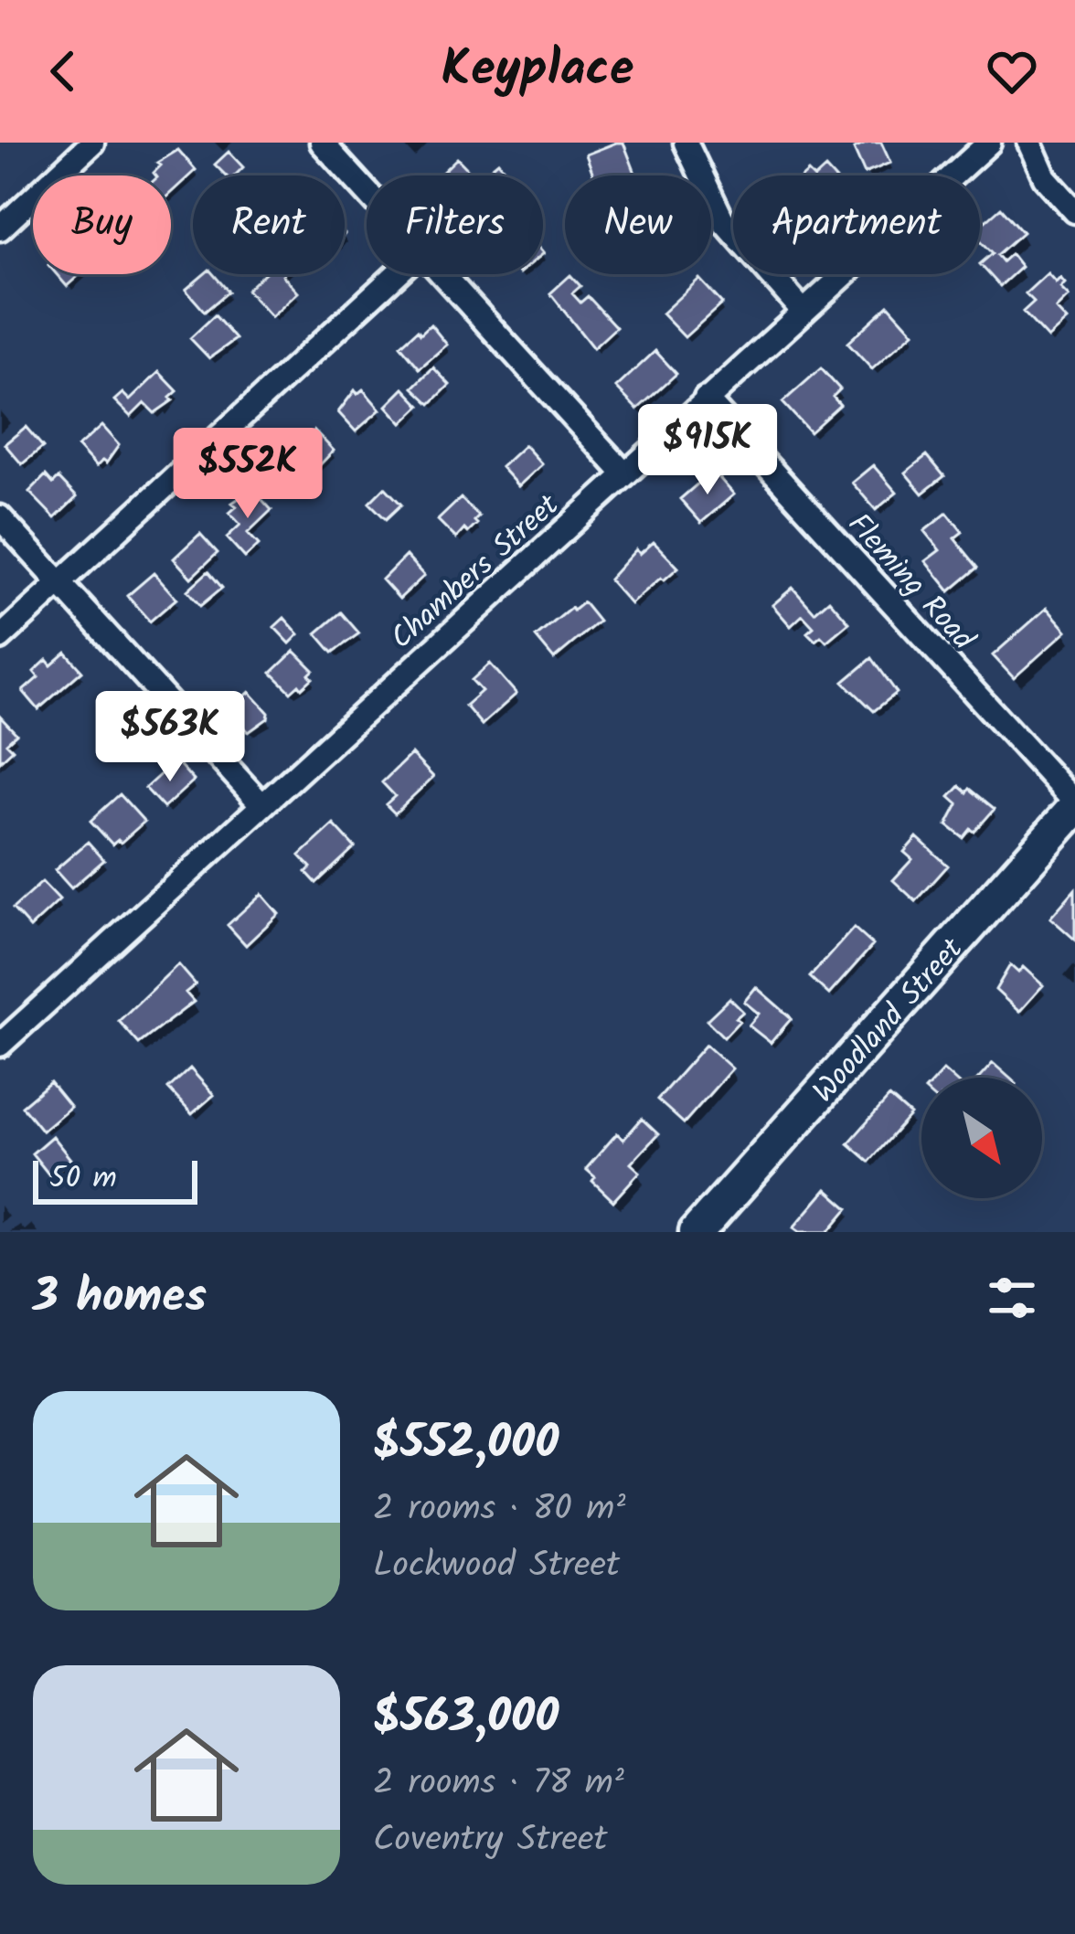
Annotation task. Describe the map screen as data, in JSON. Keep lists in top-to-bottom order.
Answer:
{
  "streets": {
    "street": ["Chambers Street", "Fleming Road", "Woodland Street"]
  },
  "crossings": [
    ["Chambers Street", "Fleming Road"],
    ["Fleming Road", "Woodland Street"]
  ],
  "scale_bar": "50 m",
  "north": "bottom right",
  "page": {
    "header": "Keyplace",
    "chip": [
      "Buy",
      "Rent",
      "Filters",
      "New",
      "Apartment"
    ],
    "price": ["$915K", "$552K", "$563K"],
    "scale": "50 m",
    "heading": "3 homes",
    "list": [
      {
        "name": "$552,000",
        "note": "2 rooms · 80 m² · Lockwood Street"
      },
      {
        "name": "$563,000",
        "note": "2 rooms · 78 m² · Coventry Street"
      }
    ]
  }
}
